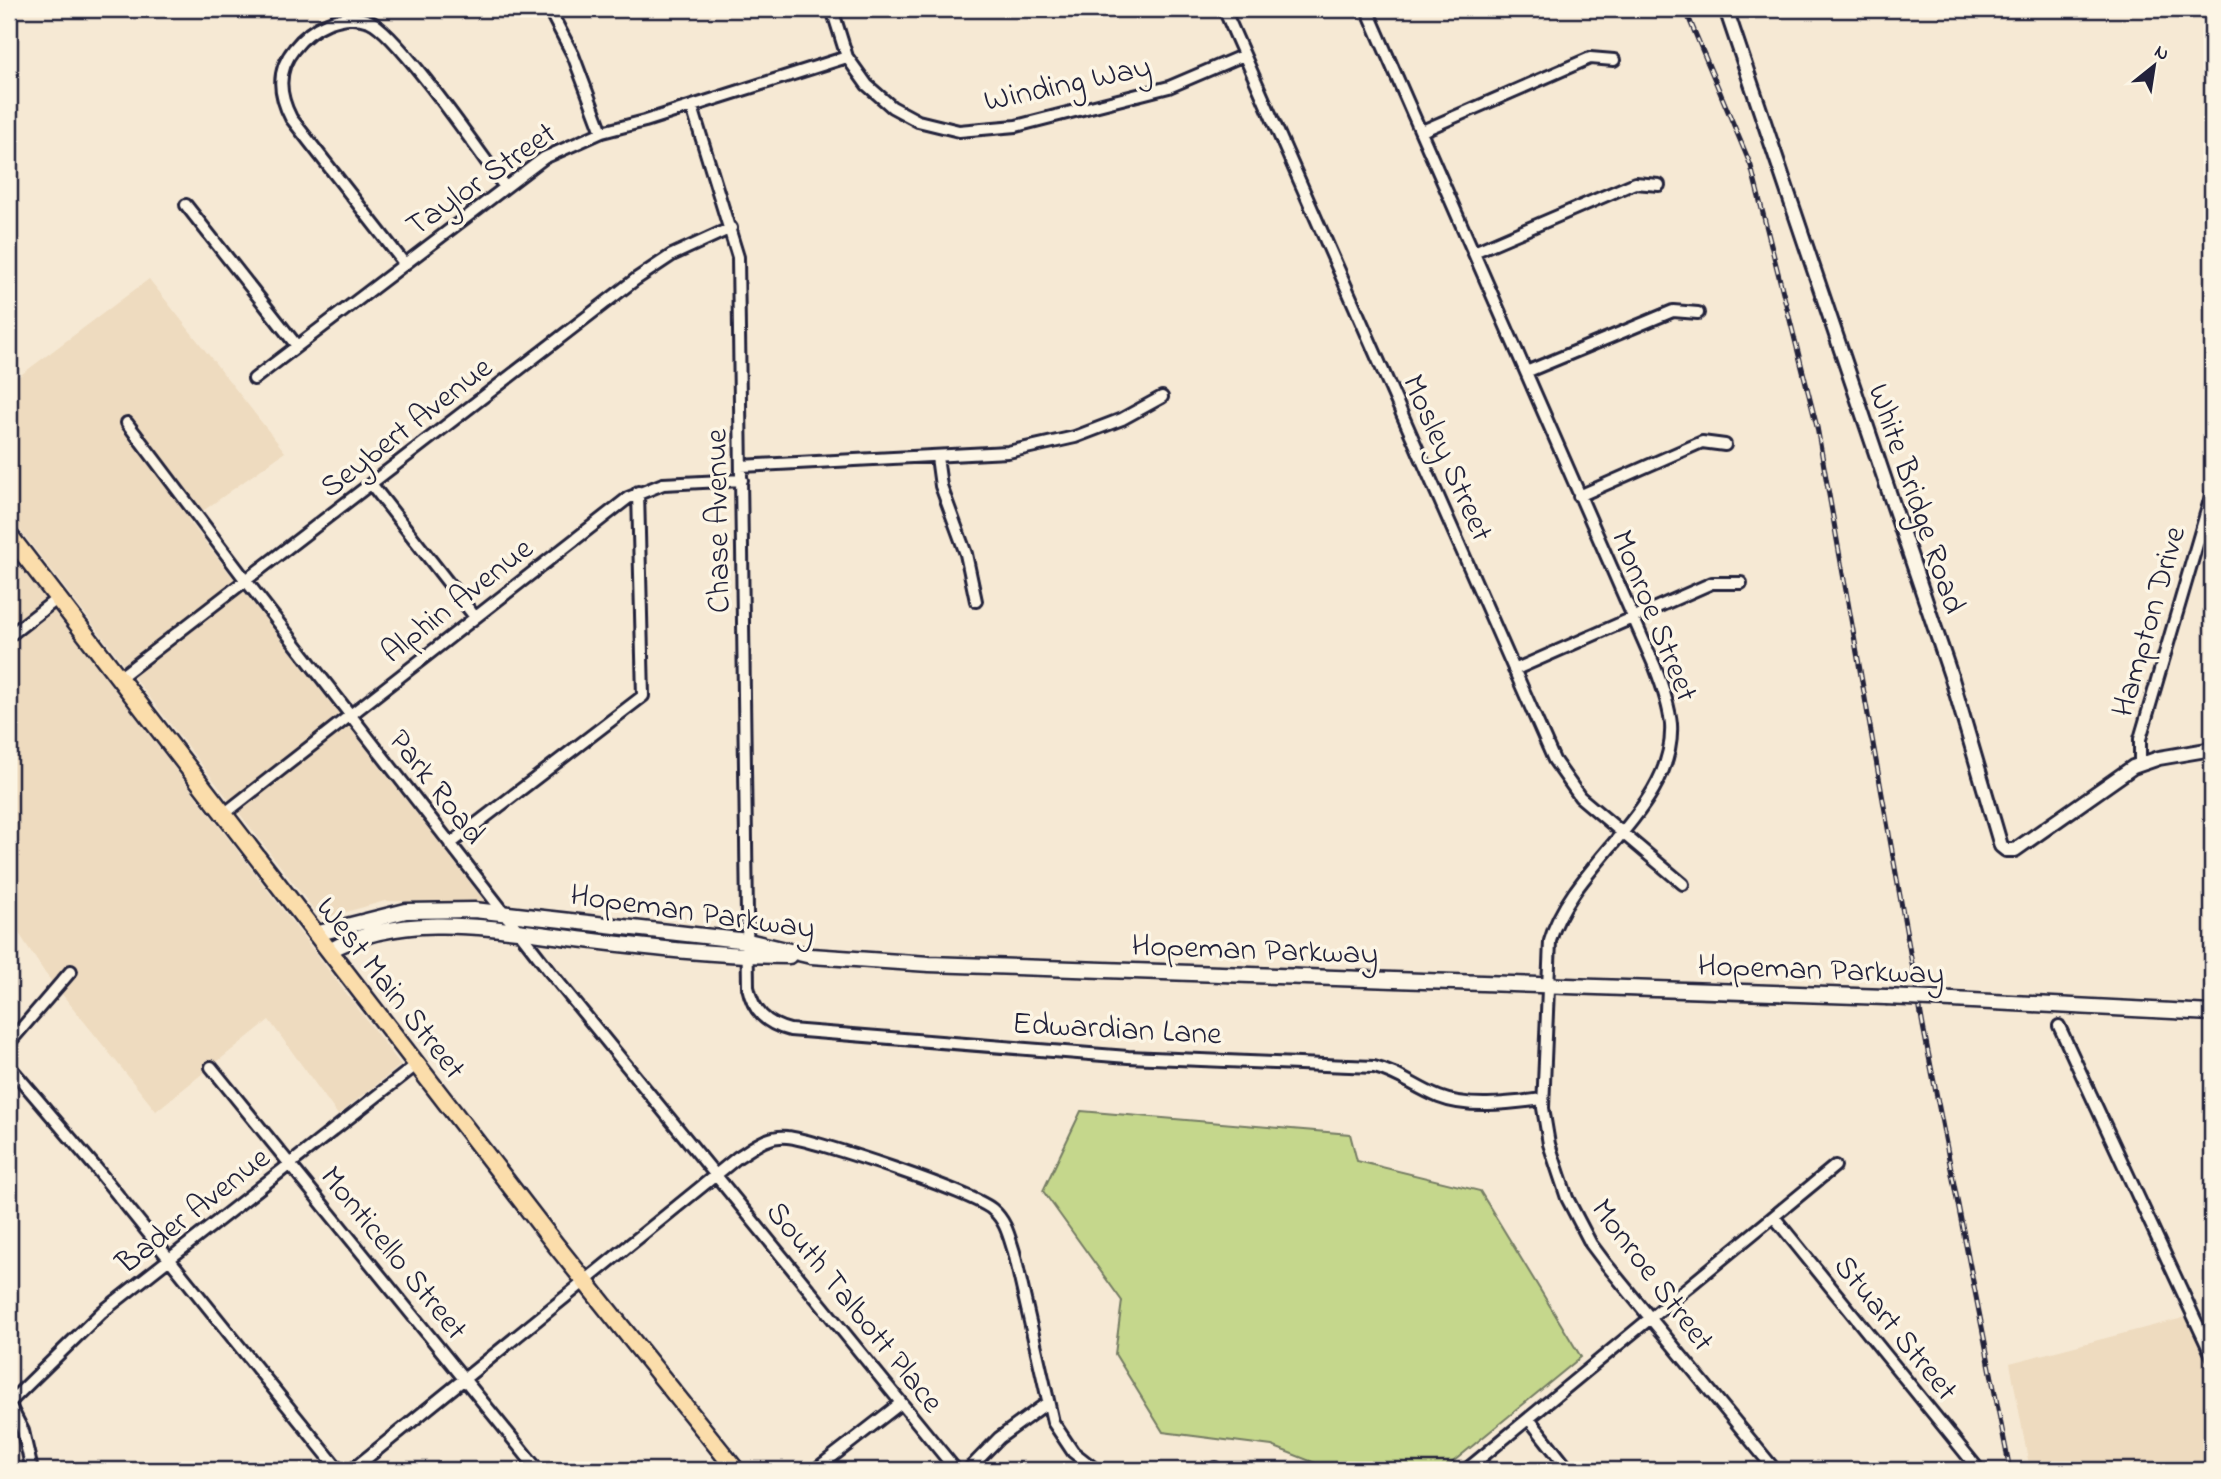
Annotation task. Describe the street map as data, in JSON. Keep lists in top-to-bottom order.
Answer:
{
  "streets": {
    "main road": ["Hopeman Parkway", "West Main Street"],
    "street": [
      "Winding Way",
      "Taylor Street",
      "Seybert Avenue",
      "Mosley Street",
      "White Bridge Road",
      "Chase Avenue",
      "Alphin Avenue",
      "Monroe Street",
      "Hampton Drive",
      "Park Road",
      "Edwardian Lane",
      "Bader Avenue",
      "Monticello Street",
      "South Talbott Place",
      "Stuart Street"
    ]
  },
  "crossings": [
    ["Winding Way", "Taylor Street"],
    ["Winding Way", "Mosley Street"],
    ["Taylor Street", "Chase Avenue"],
    ["Seybert Avenue", "Chase Avenue"],
    ["Seybert Avenue", "Park Road"],
    ["Seybert Avenue", "West Main Street"],
    ["Mosley Street", "Monroe Street"],
    ["White Bridge Road", "Hampton Drive"],
    ["Chase Avenue", "Alphin Avenue"],
    ["Chase Avenue", "Hopeman Parkway"],
    ["Chase Avenue", "Edwardian Lane"],
    ["Alphin Avenue", "Park Road"],
    ["Alphin Avenue", "West Main Street"],
    ["Monroe Street", "Hopeman Parkway"],
    ["Monroe Street", "Edwardian Lane"],
    ["Park Road", "Hopeman Parkway"],
    ["Park Road", "South Talbott Place"],
    ["Hopeman Parkway", "West Main Street"],
    ["Hopeman Parkway", "Edwardian Lane"],
    ["West Main Street", "Bader Avenue"],
    ["Bader Avenue", "Monticello Street"]
  ],
  "north": "top right"
}
